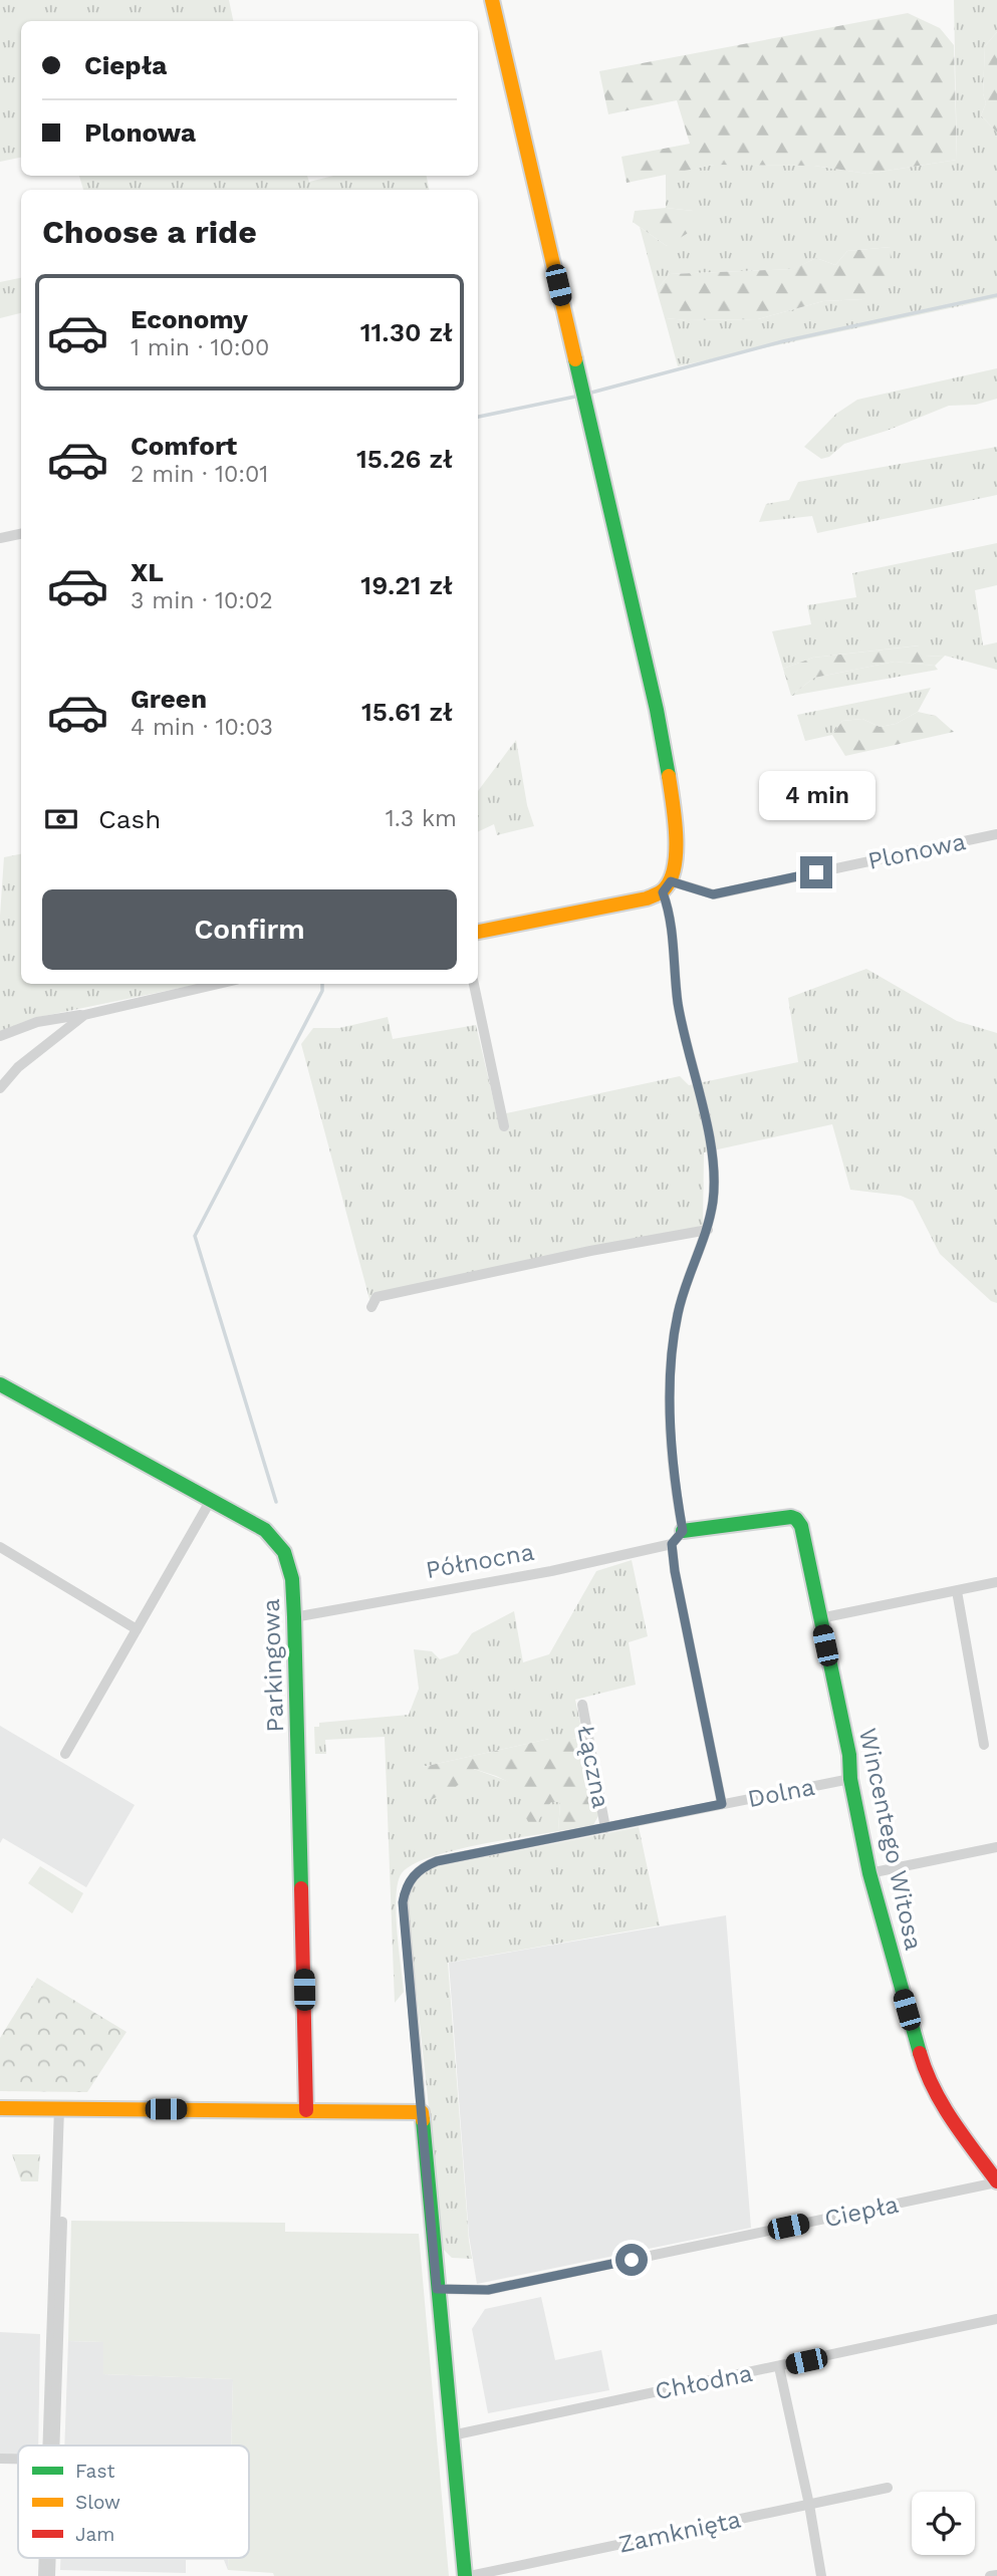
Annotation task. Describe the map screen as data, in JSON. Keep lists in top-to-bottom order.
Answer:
{
  "streets": {
    "street": [
      "Plonowa",
      "Północna",
      "Parkingowa",
      "Łączna",
      "Dolna",
      "Wincentego Witosa",
      "Ciepła",
      "Chłodna",
      "Zamknięta"
    ]
  },
  "crossings": [
    ["Północna", "Parkingowa"],
    ["Łączna", "Dolna"],
    ["Dolna", "Wincentego Witosa"],
    ["Wincentego Witosa", "Ciepła"]
  ],
  "legend": ["Fast", "Slow", "Jam"],
  "page": {
    "banner": ["Ciepła", "Plonowa"],
    "heading": "Choose a ride",
    "list": [
      {
        "name": "Economy",
        "note": "1 min · 10:00",
        "value": "11.30 zł"
      },
      {
        "name": "Comfort",
        "note": "2 min · 10:01",
        "value": "15.26 zł"
      },
      {
        "name": "XL",
        "note": "3 min · 10:02",
        "value": "19.21 zł"
      },
      {
        "name": "Green",
        "note": "4 min · 10:03",
        "value": "15.61 zł"
      }
    ],
    "bubble": "4 min",
    "pay": ["Cash", "1.3 km"],
    "buttons": "Confirm"
  }
}
